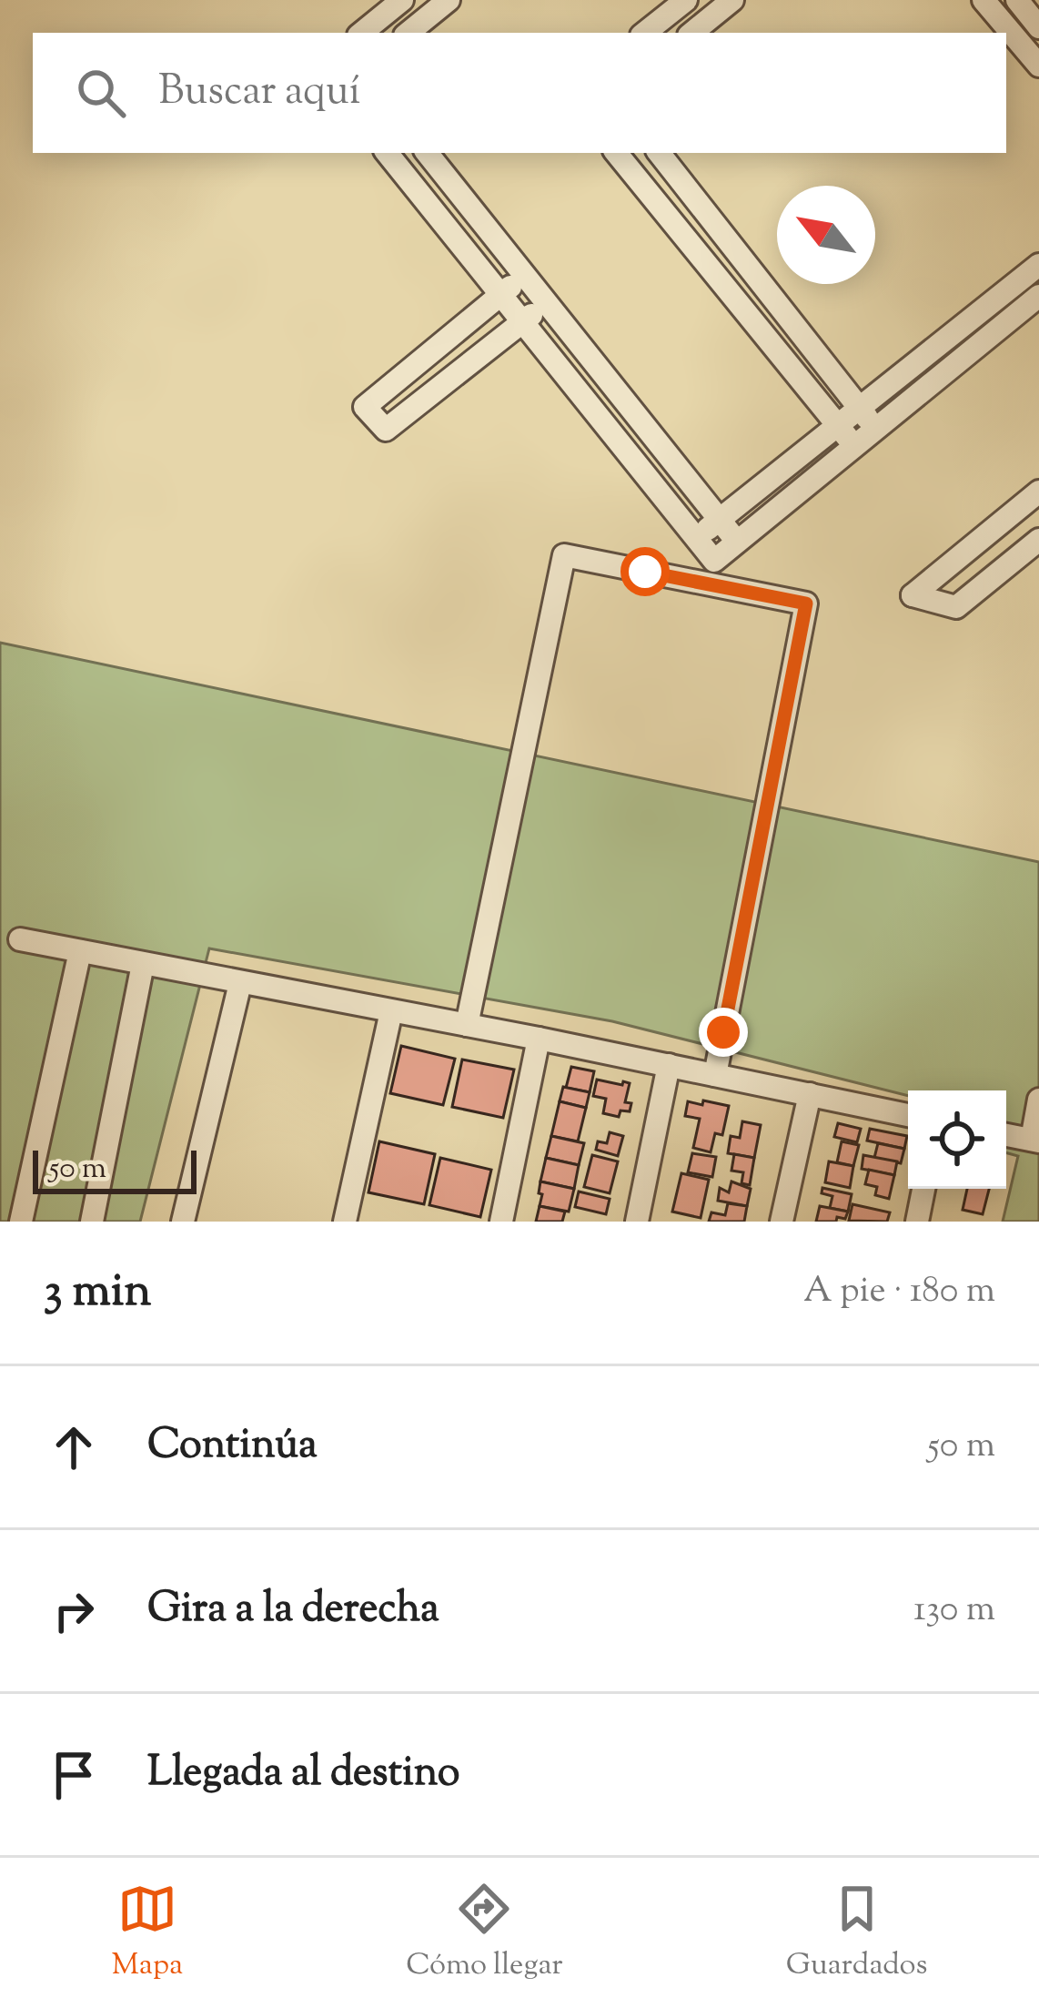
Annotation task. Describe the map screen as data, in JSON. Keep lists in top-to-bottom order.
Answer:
{
  "scale_bar": "50 m",
  "north": "top left",
  "page": {
    "search": "Buscar aquí",
    "scale": "50 m",
    "heading": ["3 min", "A pie · 180 m"],
    "list": [
      ["Continúa", "50 m"],
      ["Gira a la derecha", "130 m"],
      "Llegada al destino"
    ],
    "nav": ["Mapa", "Cómo llegar", "Guardados"]
  }
}
